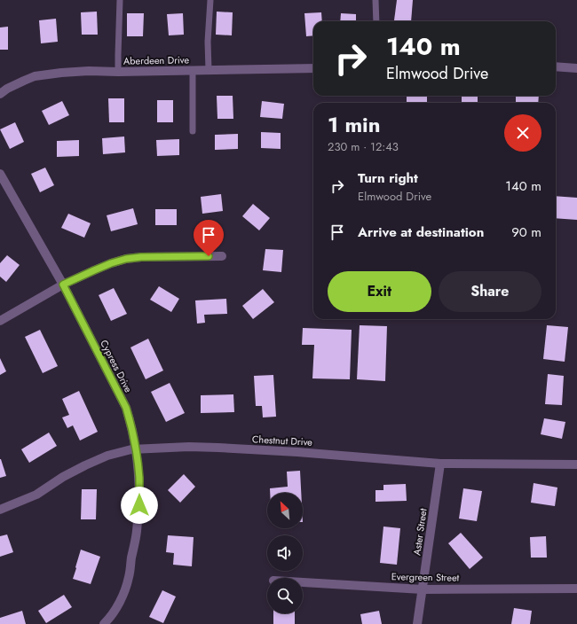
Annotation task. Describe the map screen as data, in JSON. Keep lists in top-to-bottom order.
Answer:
{
  "streets": {
    "street": [
      "Aberdeen Drive",
      "Cypress Drive",
      "Chestnut Drive",
      "Aster Street",
      "Evergreen Street"
    ]
  },
  "crossings": [
    ["Cypress Drive", "Chestnut Drive"],
    ["Chestnut Drive", "Aster Street"],
    ["Aster Street", "Evergreen Street"]
  ],
  "north": "top left",
  "page": {
    "turn": ["140 m", "Elmwood Drive"],
    "heading": ["1 min", "230 m · 12:43"],
    "list": [
      {
        "name": "Turn right",
        "note": "Elmwood Drive",
        "value": "140 m"
      },
      {
        "name": "Arrive at destination",
        "value": "90 m"
      }
    ],
    "buttons": ["Exit", "Share"]
  }
}
